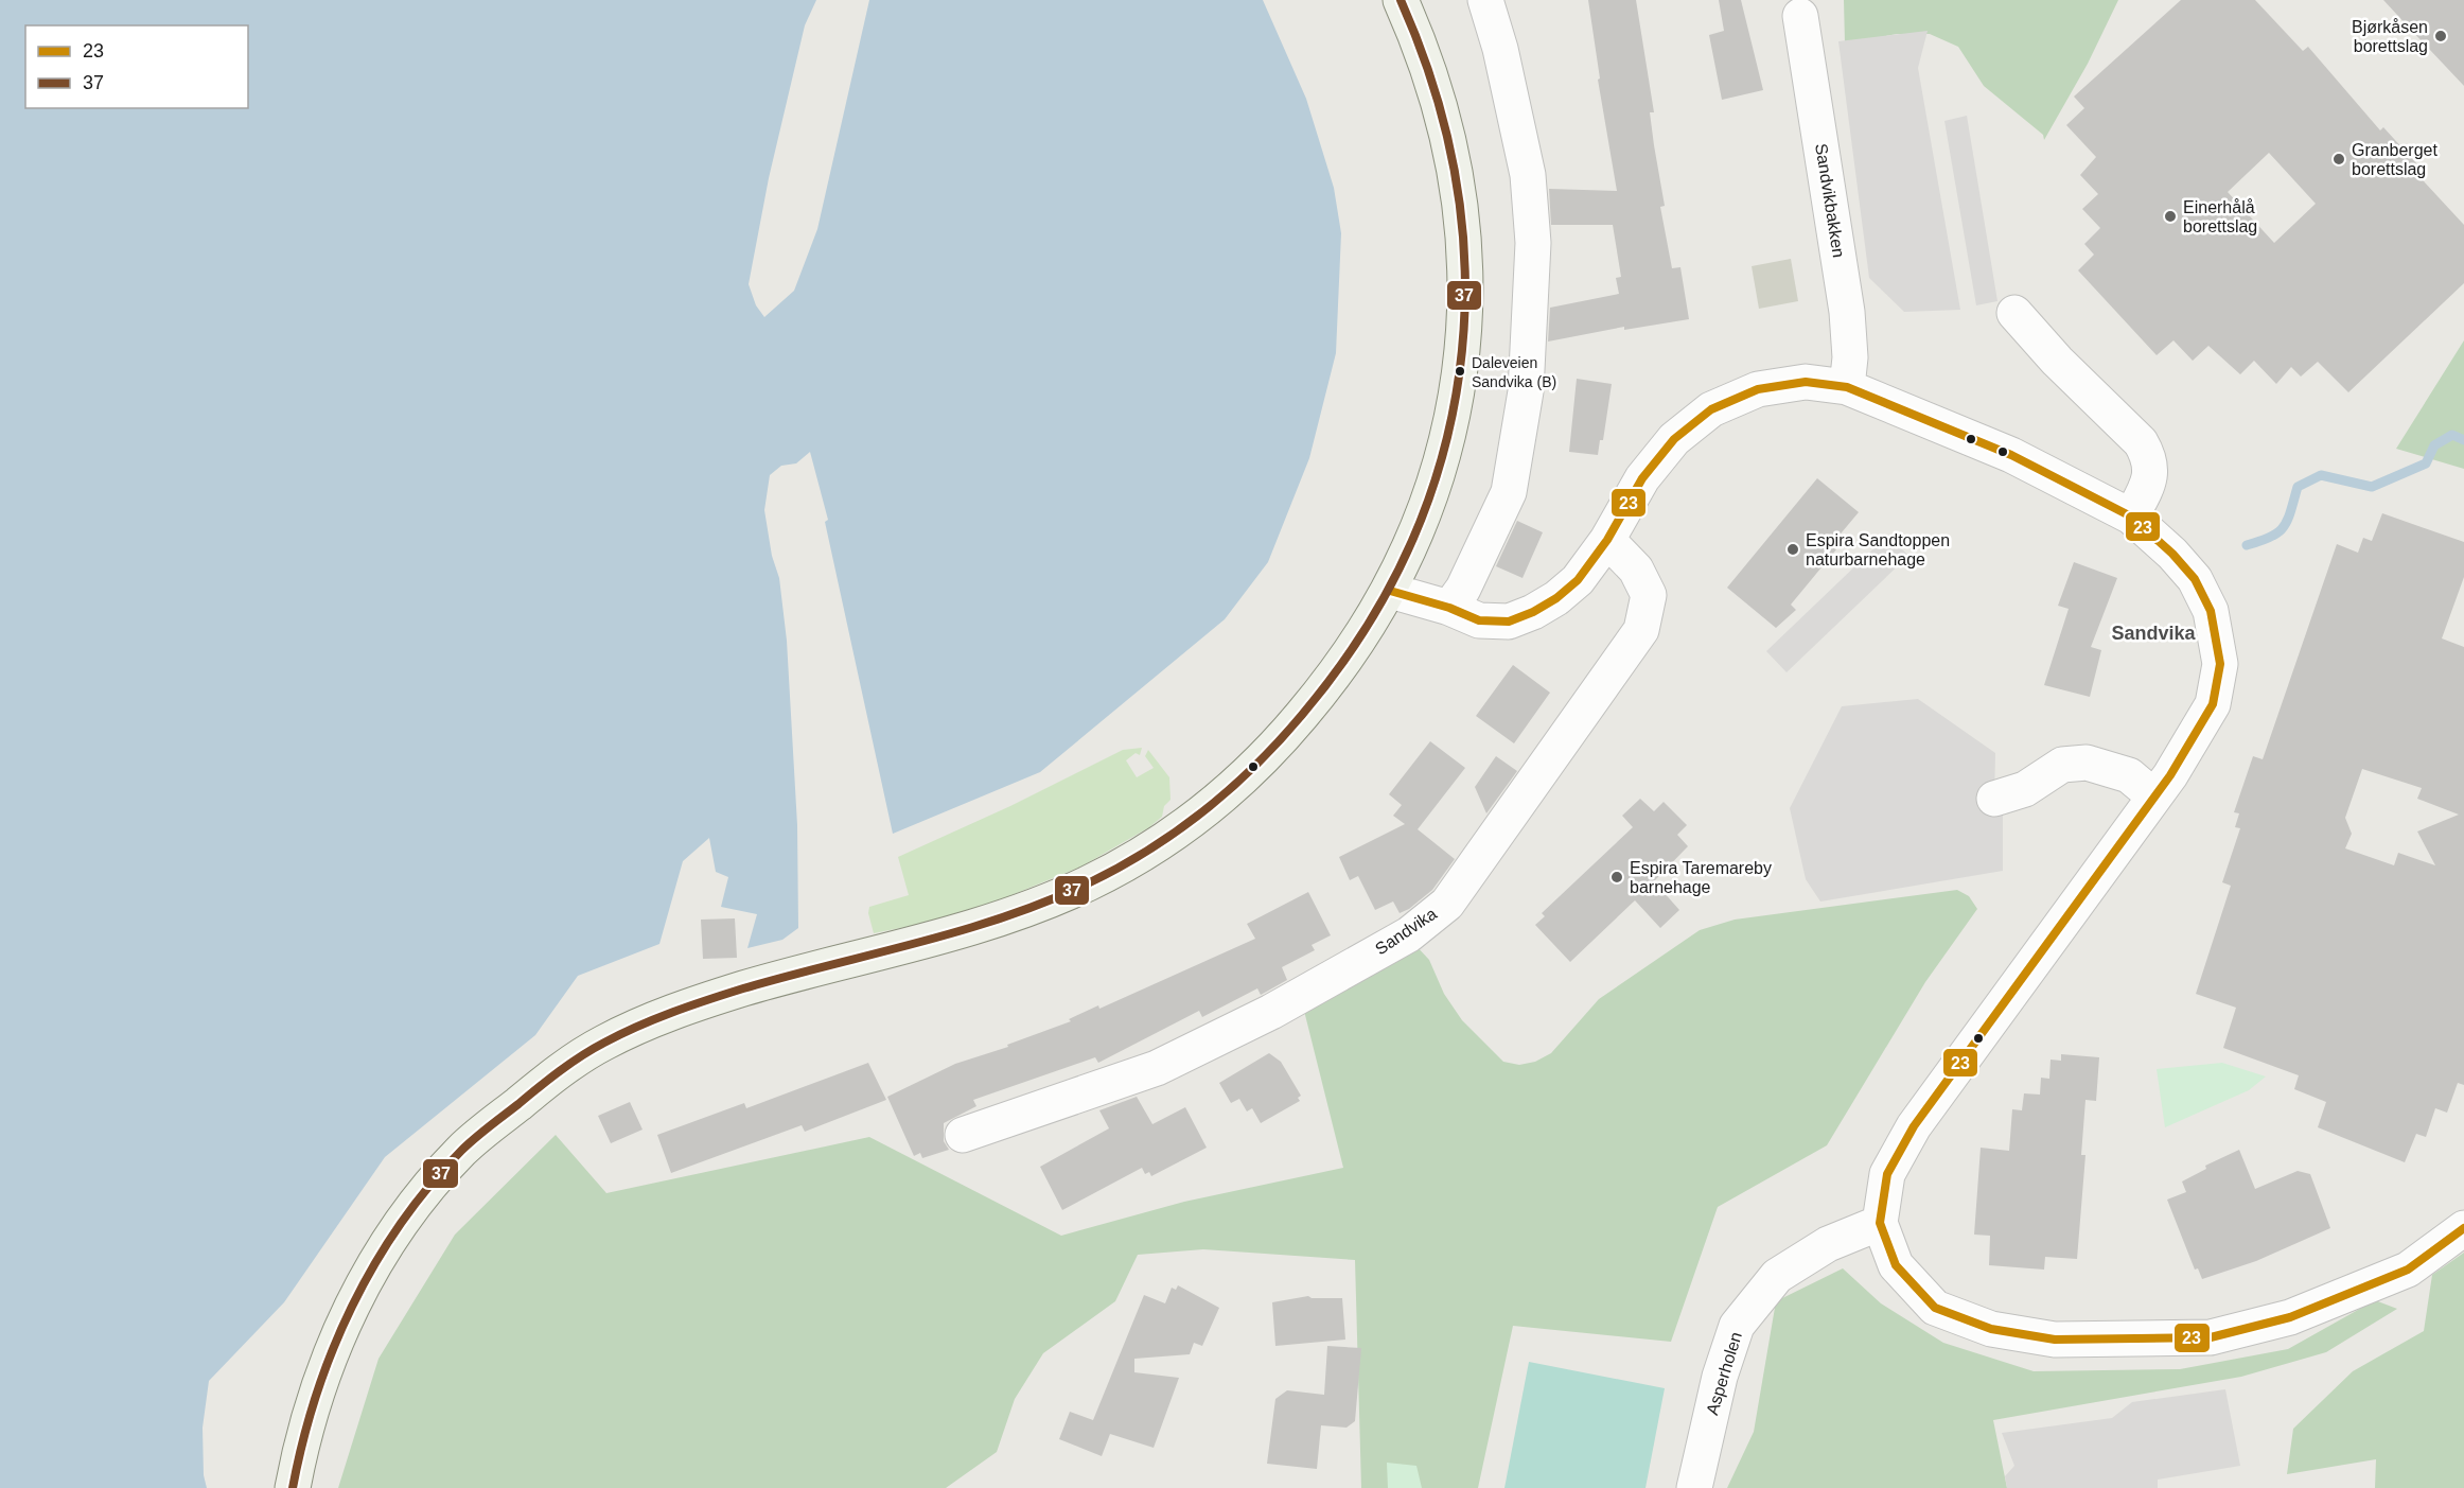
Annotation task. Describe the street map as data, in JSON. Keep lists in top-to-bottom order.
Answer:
{
  "streets": {
    "street": ["Sandvikbakken", "Sandvika", "Asperholen"]
  },
  "districts": ["Sandvika"],
  "places": [
    "Bjørkåsen borettslag",
    "Granberget borettslag",
    "Einerhålå borettslag",
    "Daleveien Sandvika (B)",
    "Espira Sandtoppen naturbarnehage",
    "Espira Taremareby barnehage"
  ],
  "lines": ["transit line 37", "transit line 23"],
  "legend": ["23", "37"]
}
